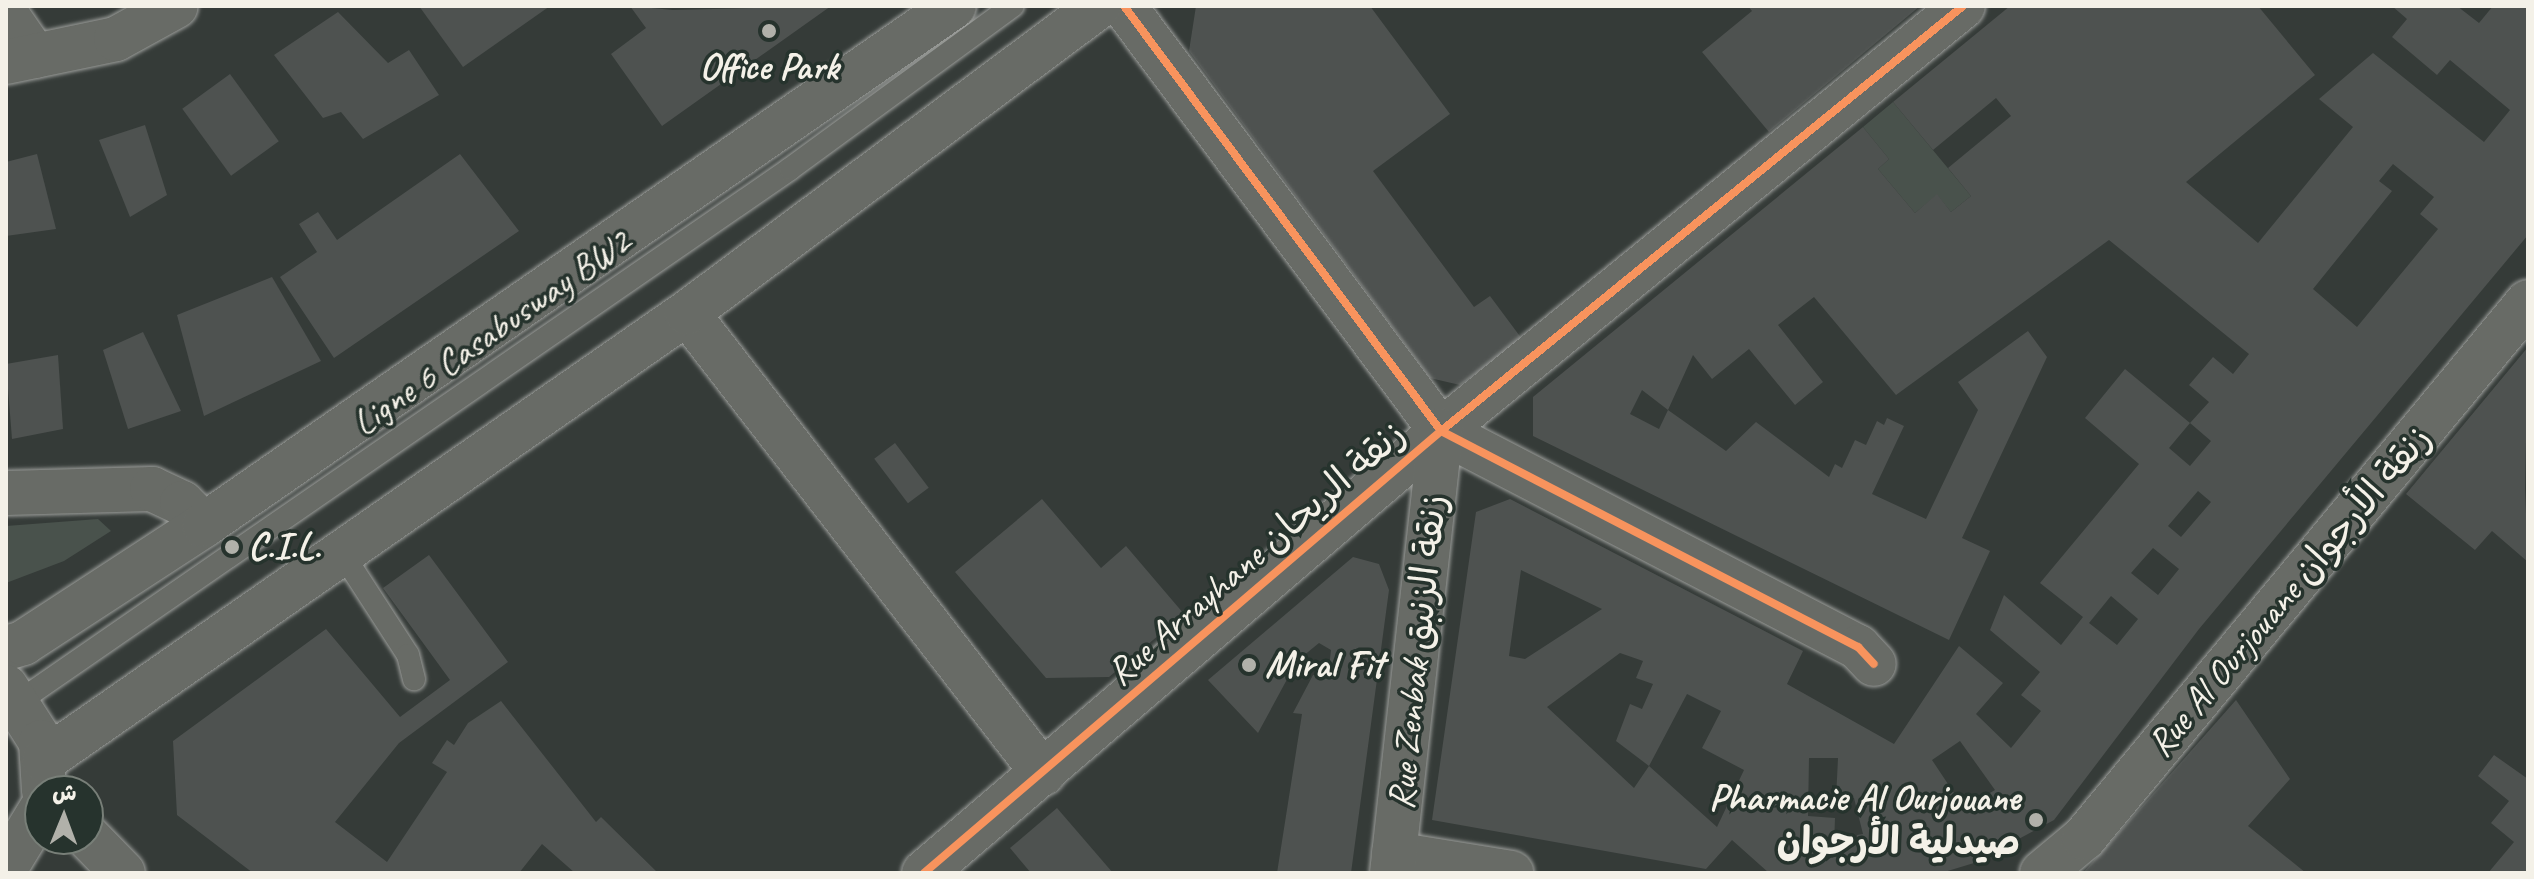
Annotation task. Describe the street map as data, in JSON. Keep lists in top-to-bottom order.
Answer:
{
  "streets": {
    "street": ["Rue Arrayhane زنقة الريحان", "Rue Al Ourjouane زنقة الأرجوان", "Rue Zenbak زنقة الزنبق"],
    "lane": ["Ligne 6 Casabusway BW2"]
  },
  "crossings": [
    ["Rue Arrayhane زنقة الريحان", "Rue Zenbak زنقة الزنبق"]
  ],
  "places": [
    "Office Park",
    "C.I.L.",
    "Miral Fit",
    "Pharmacie Al Ourjouane صيدلية الأرجوان"
  ],
  "north": "top"
}
